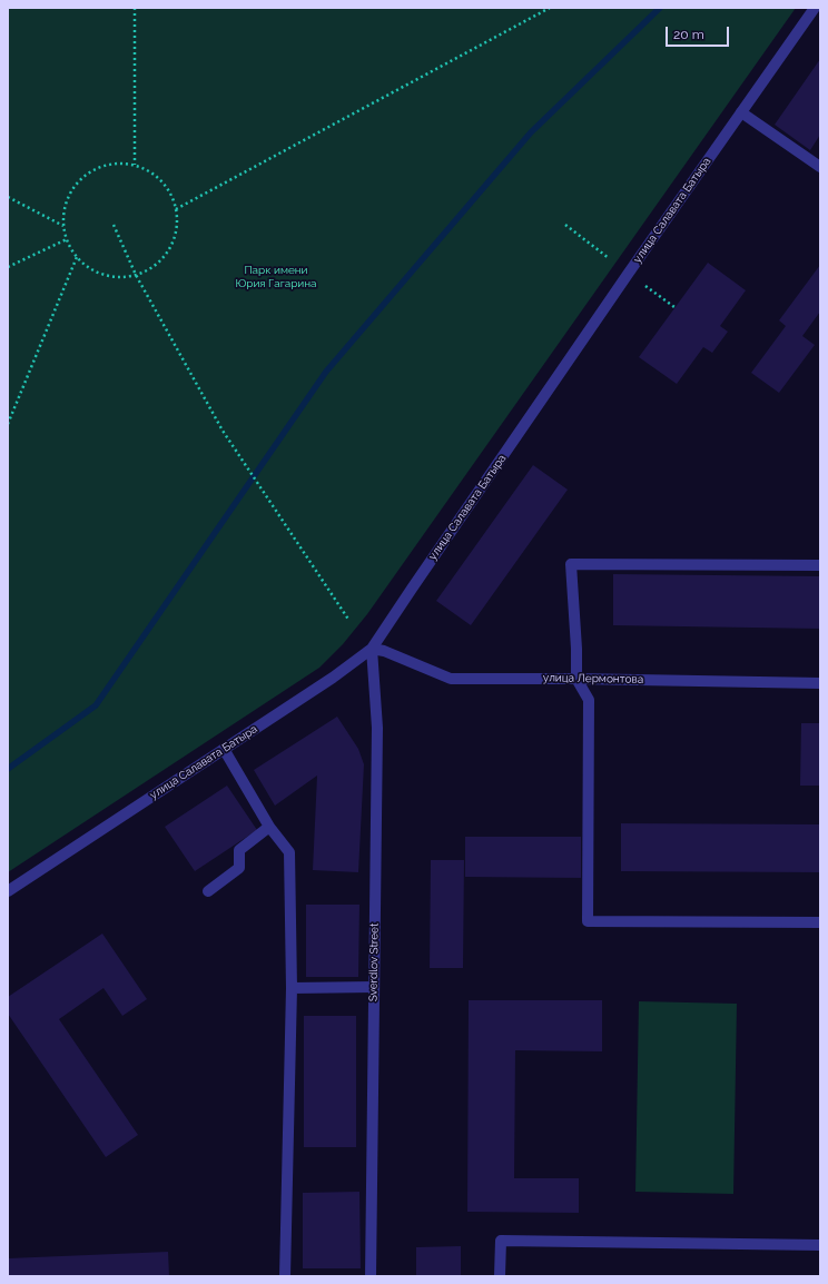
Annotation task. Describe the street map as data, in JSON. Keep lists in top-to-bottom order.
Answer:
{
  "streets": {
    "street": ["улица Салавата Батыра", "улица Лермонтова", "Sverdlov Street"]
  },
  "crossings": [
    ["улица Салавата Батыра", "улица Лермонтова"],
    ["улица Салавата Батыра", "Sverdlov Street"],
    ["улица Лермонтова", "Sverdlov Street"]
  ],
  "parks": ["Парк имени Юрия Гагарина"],
  "scale_bar": "20 m"
}
